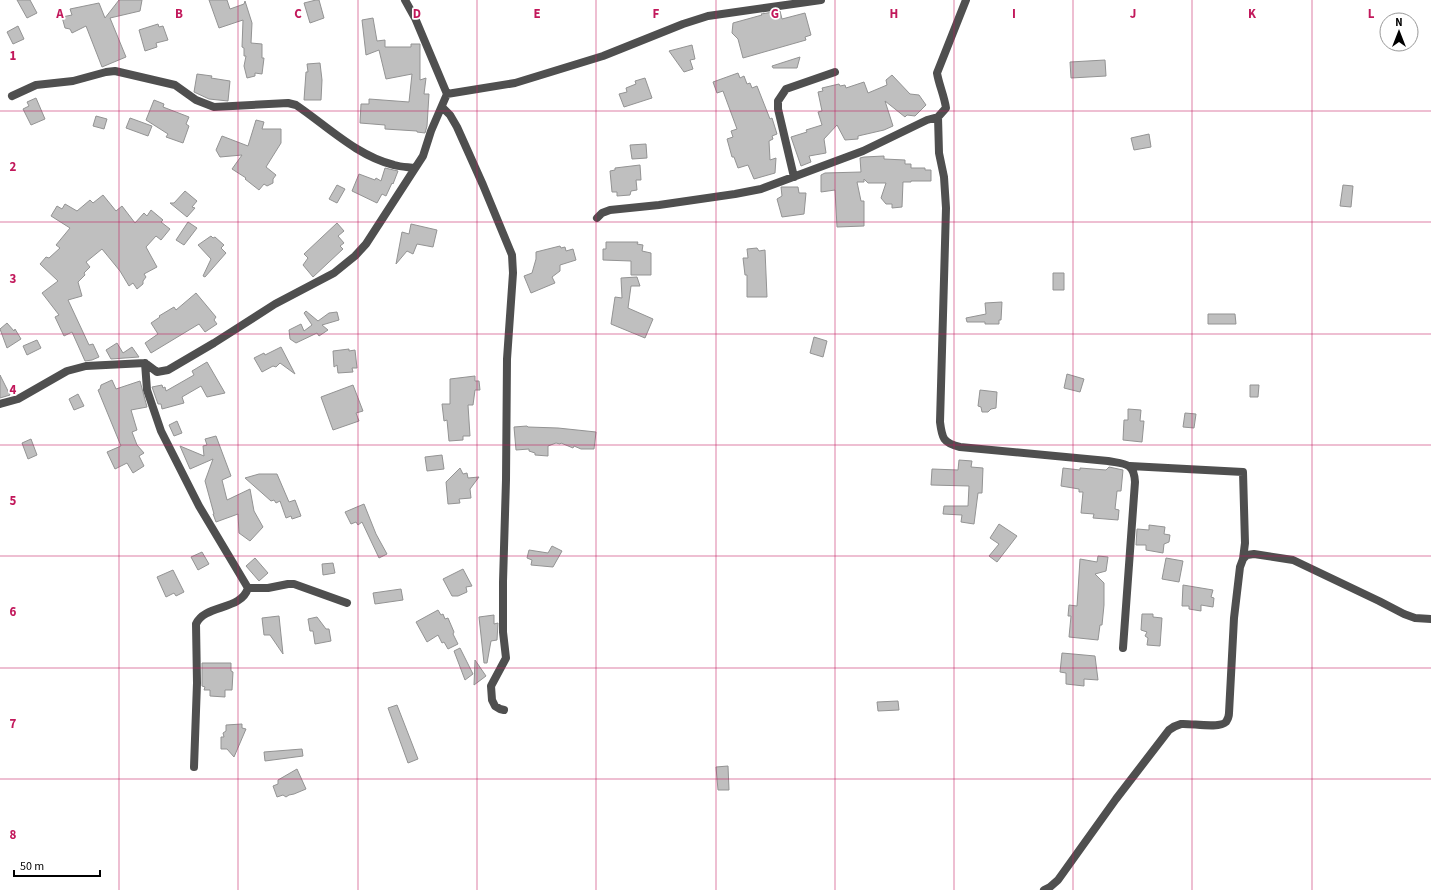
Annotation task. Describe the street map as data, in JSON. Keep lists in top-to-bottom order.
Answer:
{
  "scale_bar": "50 m",
  "north": "top",
  "grid": {
    "columns": [
      "A",
      "B",
      "C",
      "D",
      "E",
      "F",
      "G",
      "H",
      "I",
      "J",
      "K",
      "L"
    ],
    "rows": [
      "1",
      "2",
      "3",
      "4",
      "5",
      "6",
      "7",
      "8"
    ]
  }
}
